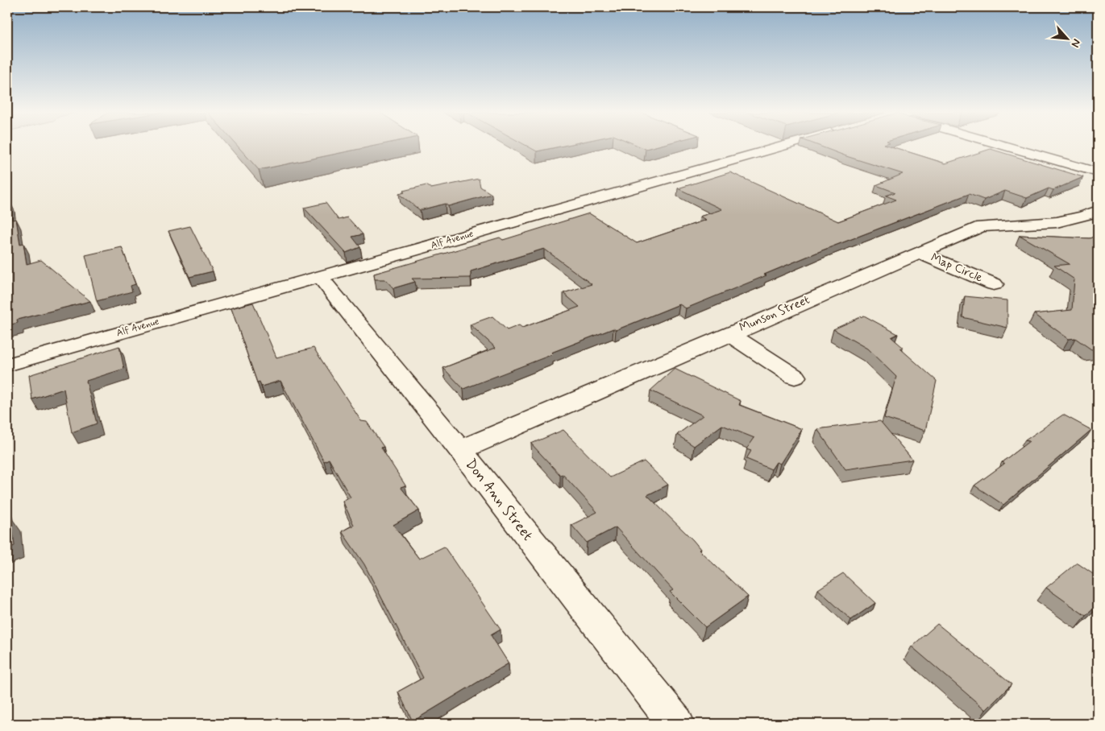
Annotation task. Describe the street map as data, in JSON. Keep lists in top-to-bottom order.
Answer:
{
  "streets": {
    "street": [
      "Alf Avenue",
      "Map Circle",
      "Munson Street",
      "Don Ann Street"
    ]
  },
  "crossings": [
    ["Alf Avenue", "Don Ann Street"],
    ["Map Circle", "Munson Street"],
    ["Munson Street", "Don Ann Street"]
  ],
  "north": "bottom right"
}
